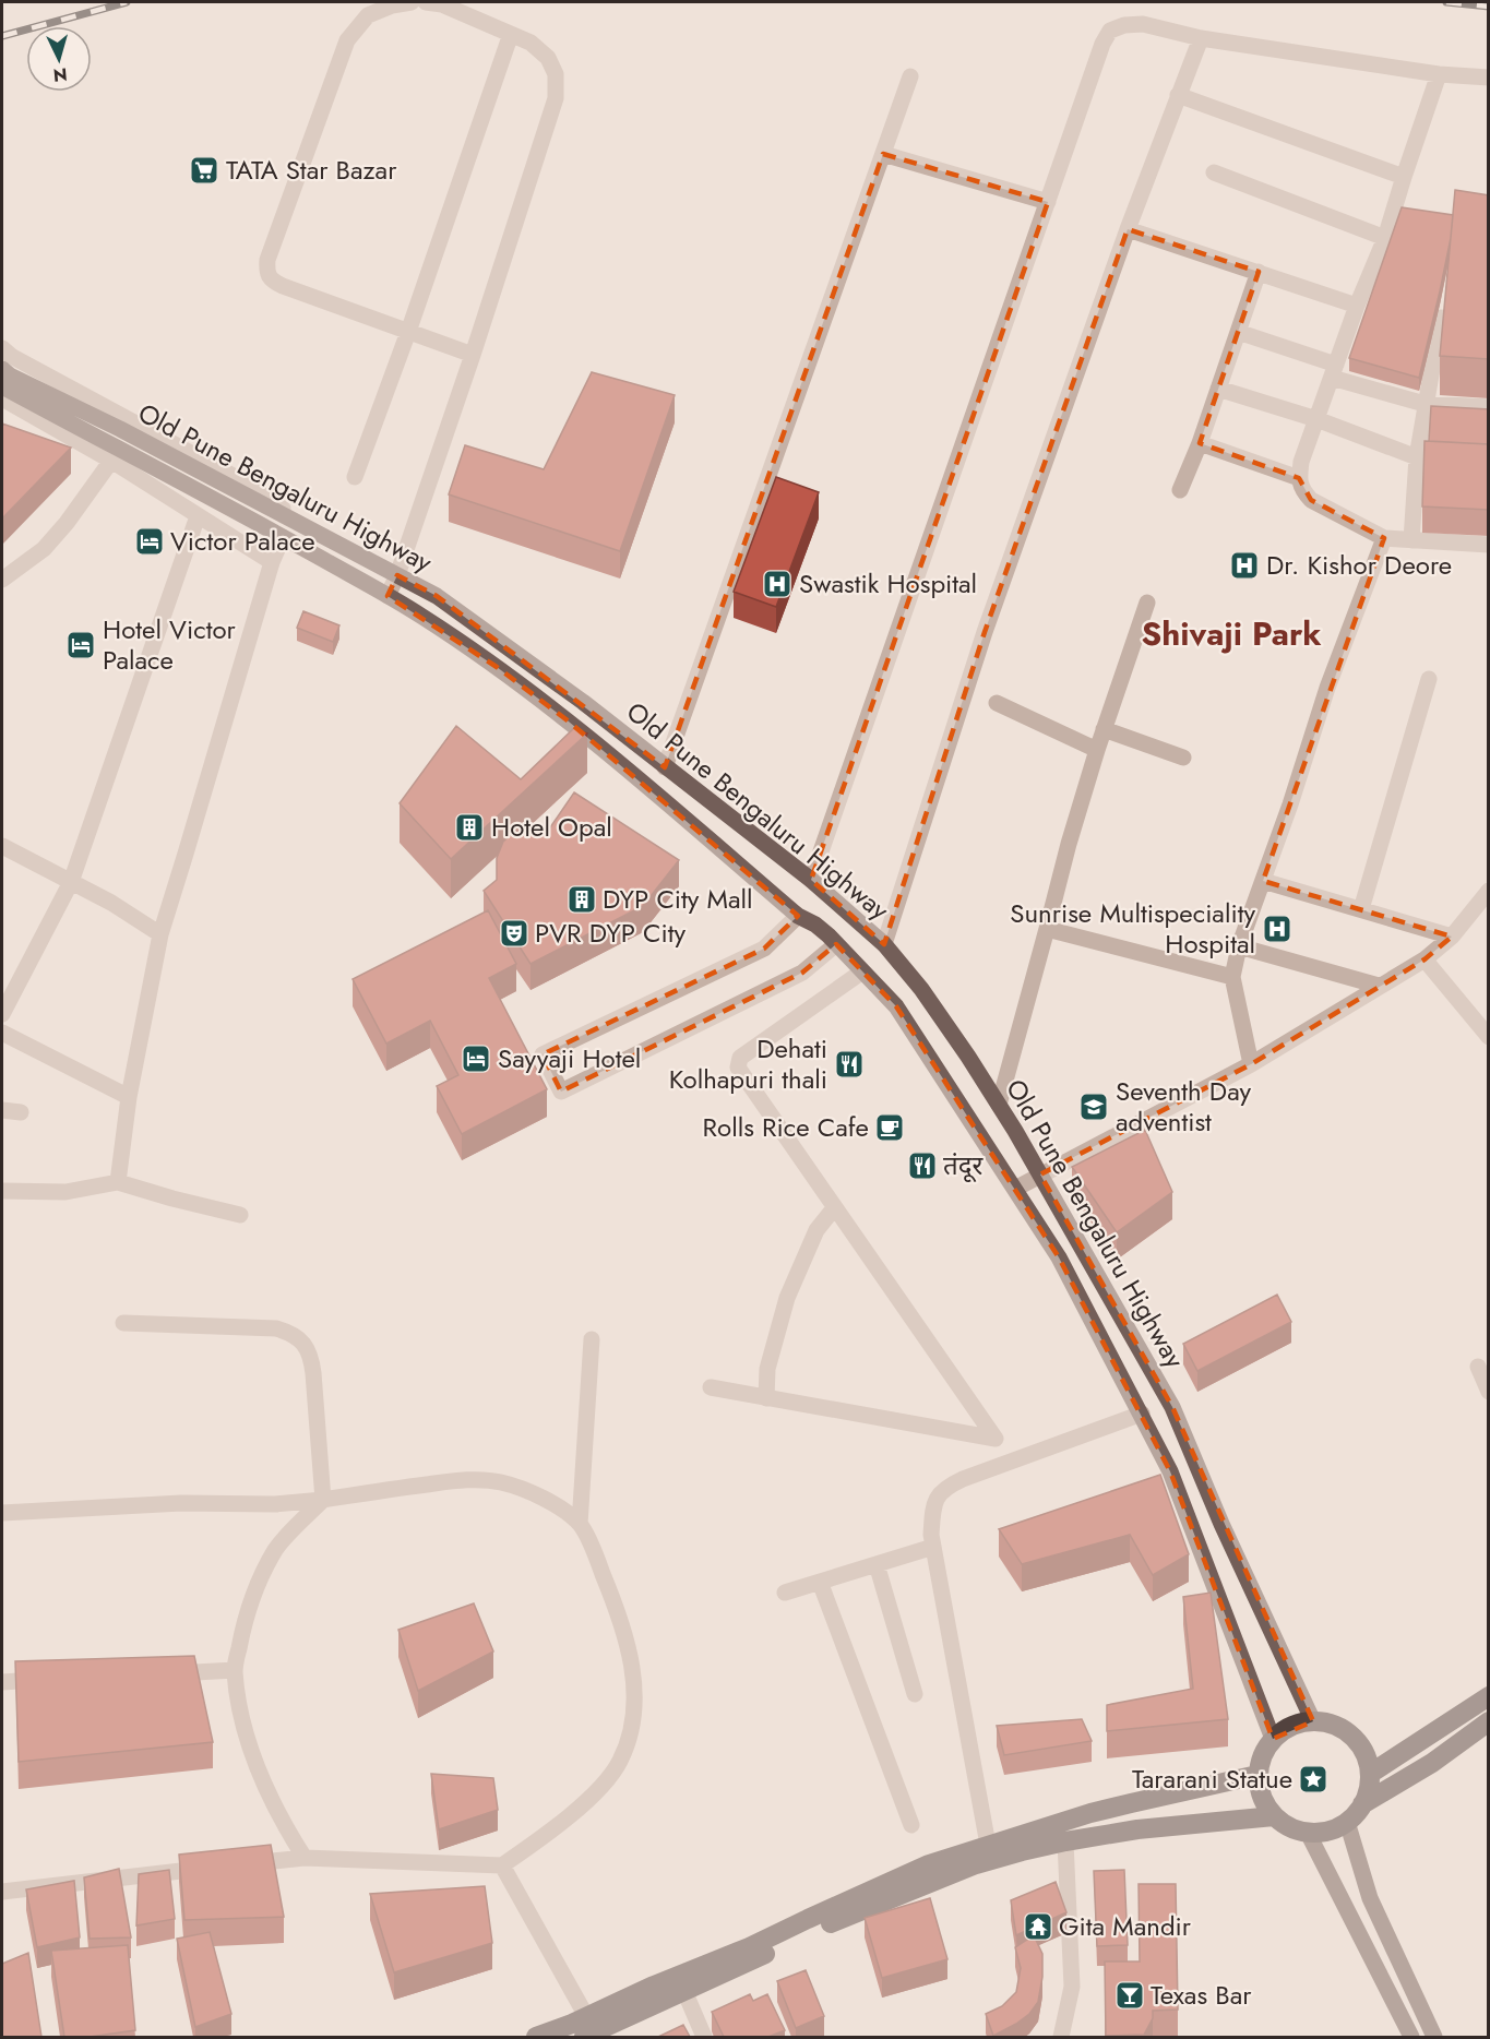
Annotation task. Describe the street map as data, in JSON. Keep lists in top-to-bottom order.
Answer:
{
  "streets": {
    "main road": ["Old Pune Bengaluru Highway"]
  },
  "districts": ["Shivaji Park"],
  "places": {
    "supermarket": ["TATA Star Bazar"],
    "hotel": ["Victor Palace", "Hotel Victor Palace", "Sayyaji Hotel"],
    "hospital": ["Dr. Kishor Deore", "Swastik Hospital", "Sunrise Multispeciality Hospital"],
    "building": ["Hotel Opal", "DYP City Mall"],
    "theatre": ["PVR DYP City"],
    "restaurant": ["Dehati Kolhapuri thali", "तंदूर"],
    "school or university": ["Seventh Day adventist"],
    "cafe": ["Rolls Rice Cafe"],
    "place": ["Tararani Statue"],
    "temple": ["Gita Mandir"],
    "bar": ["Texas Bar"]
  },
  "north": "bottom"
}
